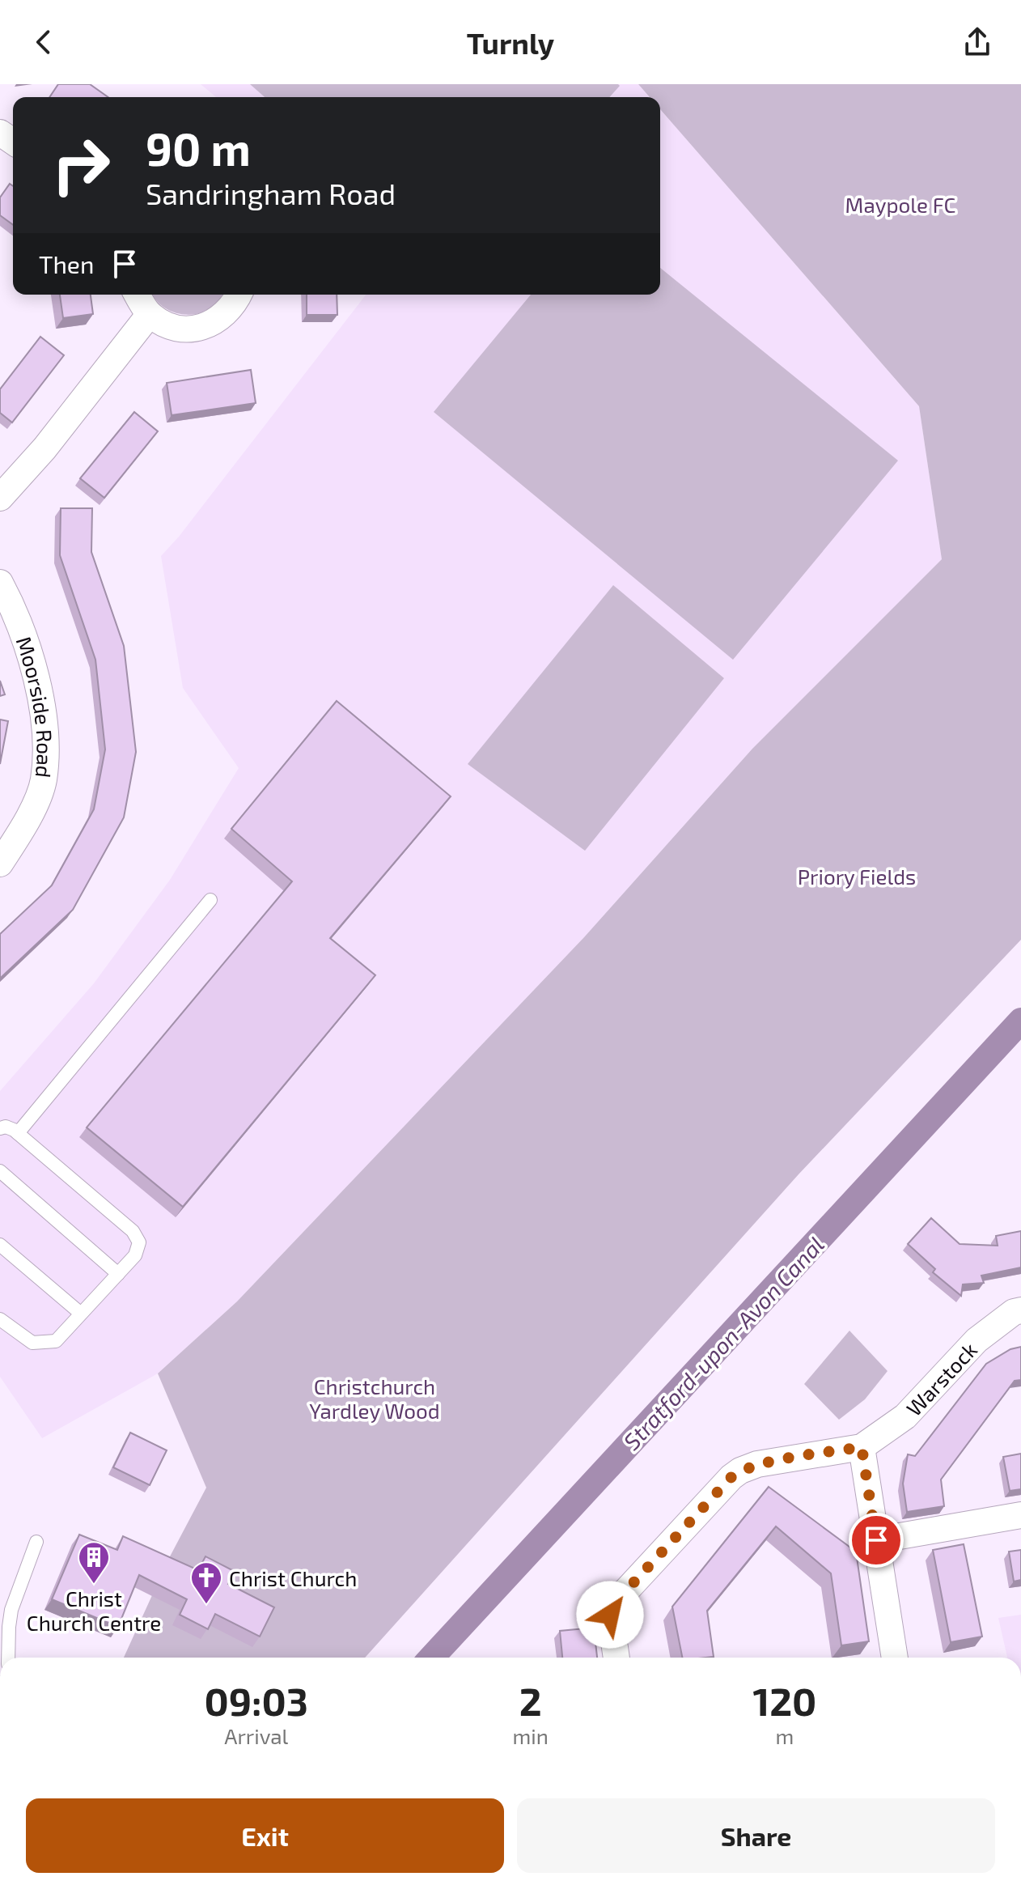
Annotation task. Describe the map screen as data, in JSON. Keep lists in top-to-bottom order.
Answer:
{
  "streets": {
    "street": ["Moorside Road", "Warstock"]
  },
  "water": ["Stratford-upon-Avon Canal"],
  "parks": ["Maypole FC", "Priory Fields", "Christchurch Yardley Wood"],
  "places": {
    "building": ["Christ Church Centre"],
    "church": ["Christ Church"]
  },
  "page": {
    "header": "Turnly",
    "turn": ["90 m", "Sandringham Road"],
    "then": "Then",
    "eta": [
      "09:03",
      "Arrival",
      "2",
      "min",
      "120",
      "m"
    ],
    "buttons": ["Exit", "Share"]
  }
}
